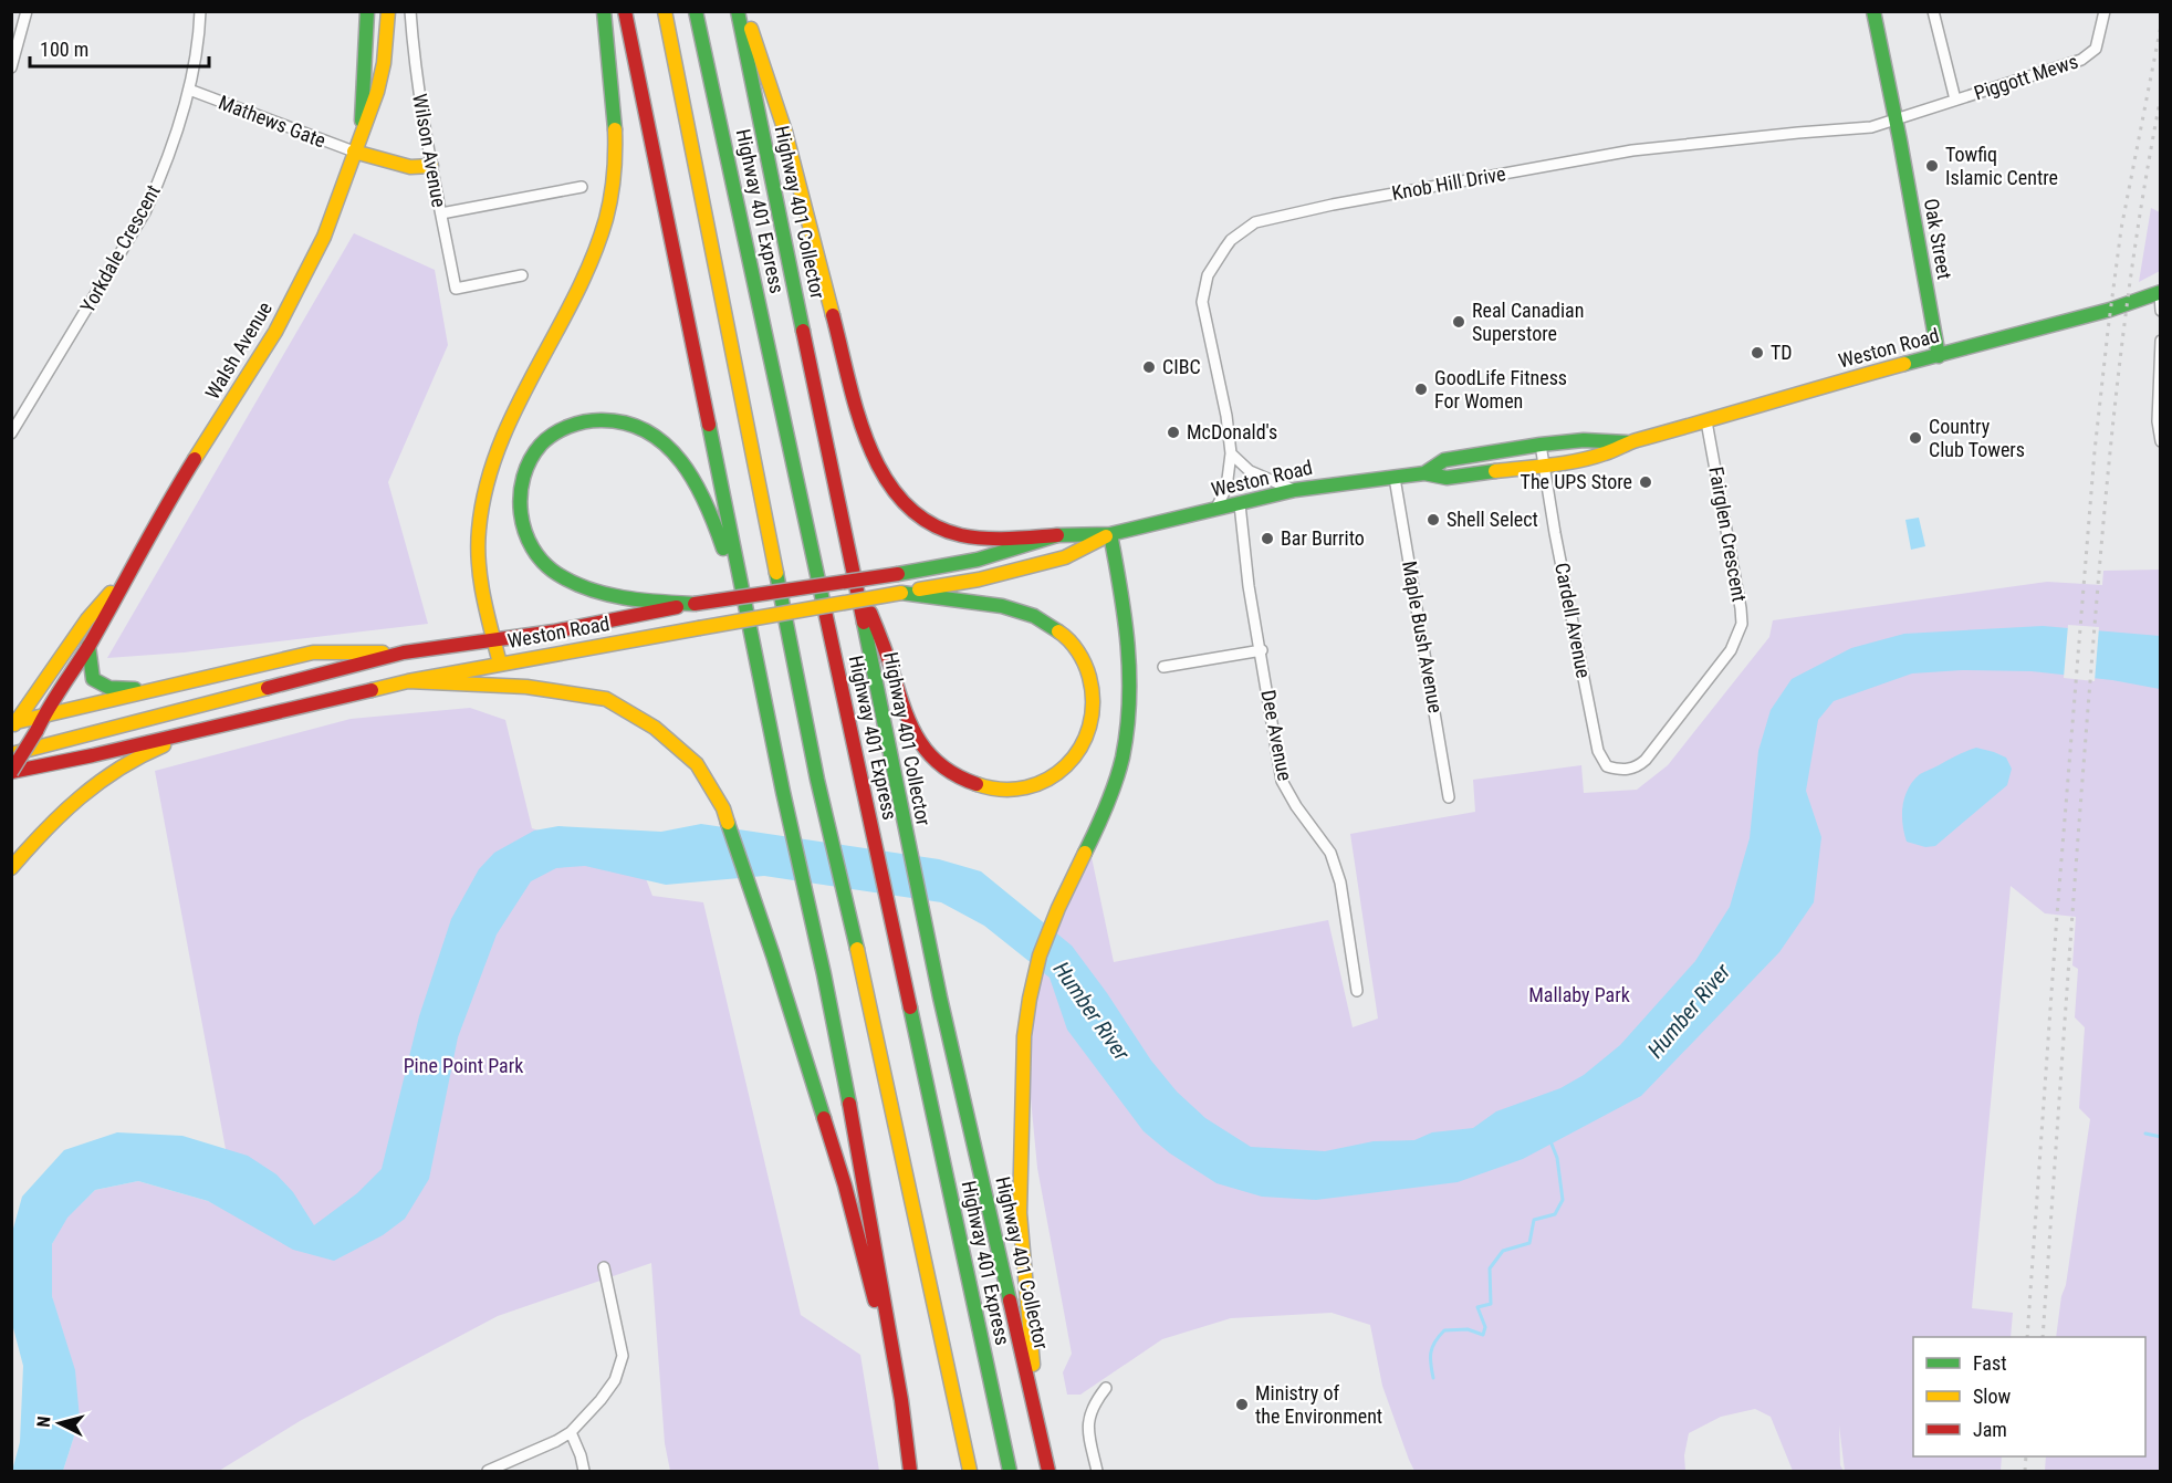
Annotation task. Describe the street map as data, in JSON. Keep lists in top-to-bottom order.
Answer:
{
  "streets": {
    "main road": [
      "Highway 401 Express",
      "Highway 401 Collector",
      "Oak Street",
      "Weston Road",
      "Walsh Avenue"
    ],
    "street": [
      "Piggott Mews",
      "Mathews Gate",
      "Wilson Avenue",
      "Knob Hill Drive",
      "Yorkdale Crescent",
      "Fairglen Crescent",
      "Cardell Avenue",
      "Maple Bush Avenue",
      "Dee Avenue"
    ]
  },
  "crossings": [
    ["Piggott Mews", "Knob Hill Drive"],
    ["Piggott Mews", "Oak Street"],
    ["Mathews Gate", "Yorkdale Crescent"],
    ["Mathews Gate", "Walsh Avenue"],
    ["Knob Hill Drive", "Oak Street"],
    ["Knob Hill Drive", "Weston Road"],
    ["Oak Street", "Weston Road"],
    ["Weston Road", "Walsh Avenue"],
    ["Weston Road", "Fairglen Crescent"],
    ["Weston Road", "Cardell Avenue"],
    ["Weston Road", "Maple Bush Avenue"],
    ["Weston Road", "Dee Avenue"],
    ["Fairglen Crescent", "Cardell Avenue"]
  ],
  "water": ["Humber River"],
  "parks": ["Mallaby Park", "Pine Point Park"],
  "places": [
    "Towfiq Islamic Centre",
    "Real Canadian Superstore",
    "TD",
    "CIBC",
    "GoodLife Fitness For Women",
    "McDonald's",
    "Country Club Towers",
    "The UPS Store",
    "Shell Select",
    "Bar Burrito",
    "Ministry of the Environment"
  ],
  "legend": ["Fast", "Slow", "Jam"],
  "scale_bar": "100 m",
  "north": "left"
}
